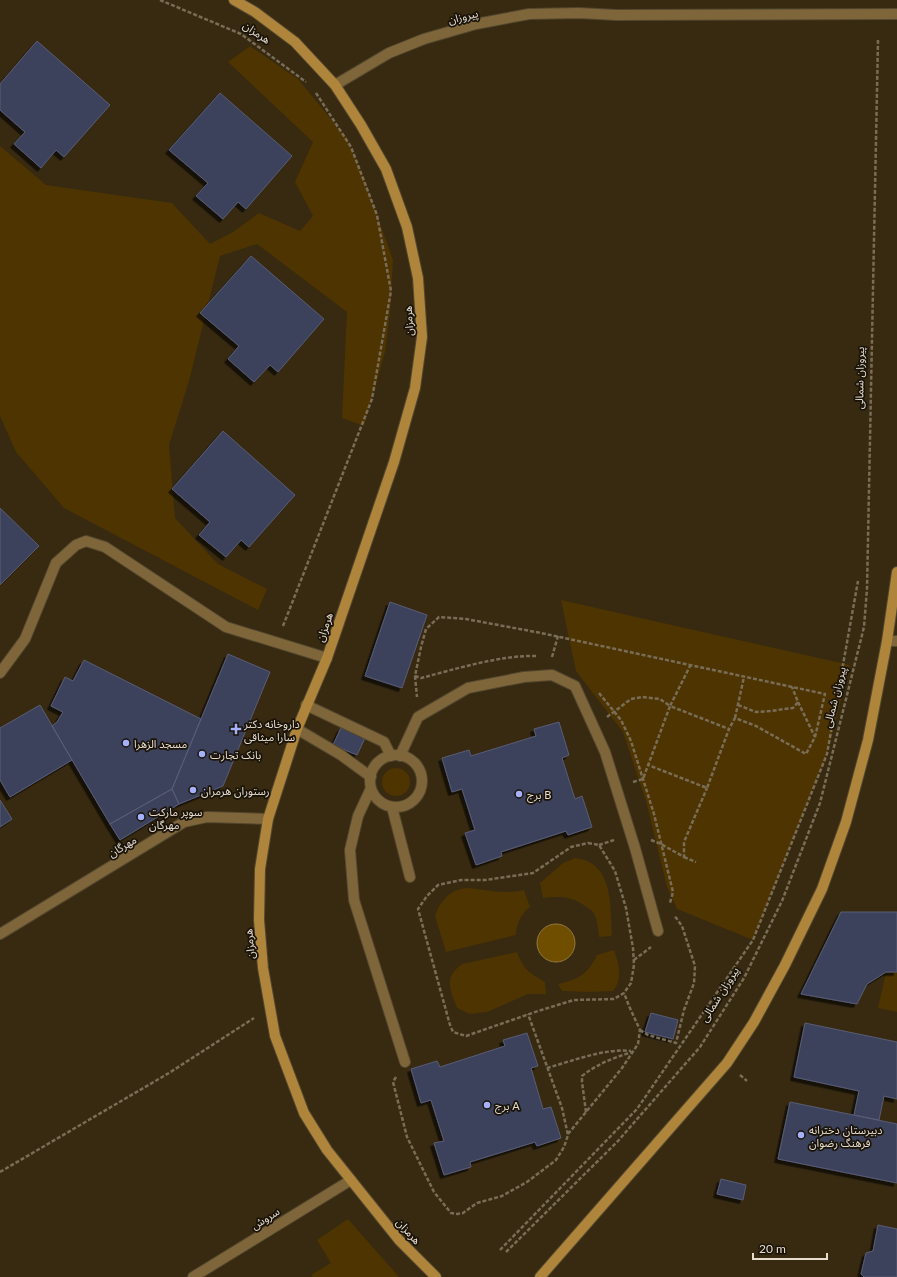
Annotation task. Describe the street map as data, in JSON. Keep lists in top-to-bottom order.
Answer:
{
  "streets": {
    "street": [
      "پیروزان",
      "هرمزان",
      "مهرگان",
      "سروش"
    ],
    "path": ["پیروزان شمالی"]
  },
  "crossings": [
    ["پیروزان", "هرمزان"],
    ["هرمزان", "مهرگان"],
    ["هرمزان", "سروش"]
  ],
  "places": {
    "health": ["داروخانه دکتر سارا میثاقی"],
    "other": [
      "مسجد الزهرا",
      "بانک تجارت",
      "رستوران هرمران",
      "برج B",
      "سوپر مارکت مهرگان",
      "برج A",
      "دبیرستان دخترانه فرهنگ رضوان"
    ]
  },
  "scale_bar": "20 m"
}
